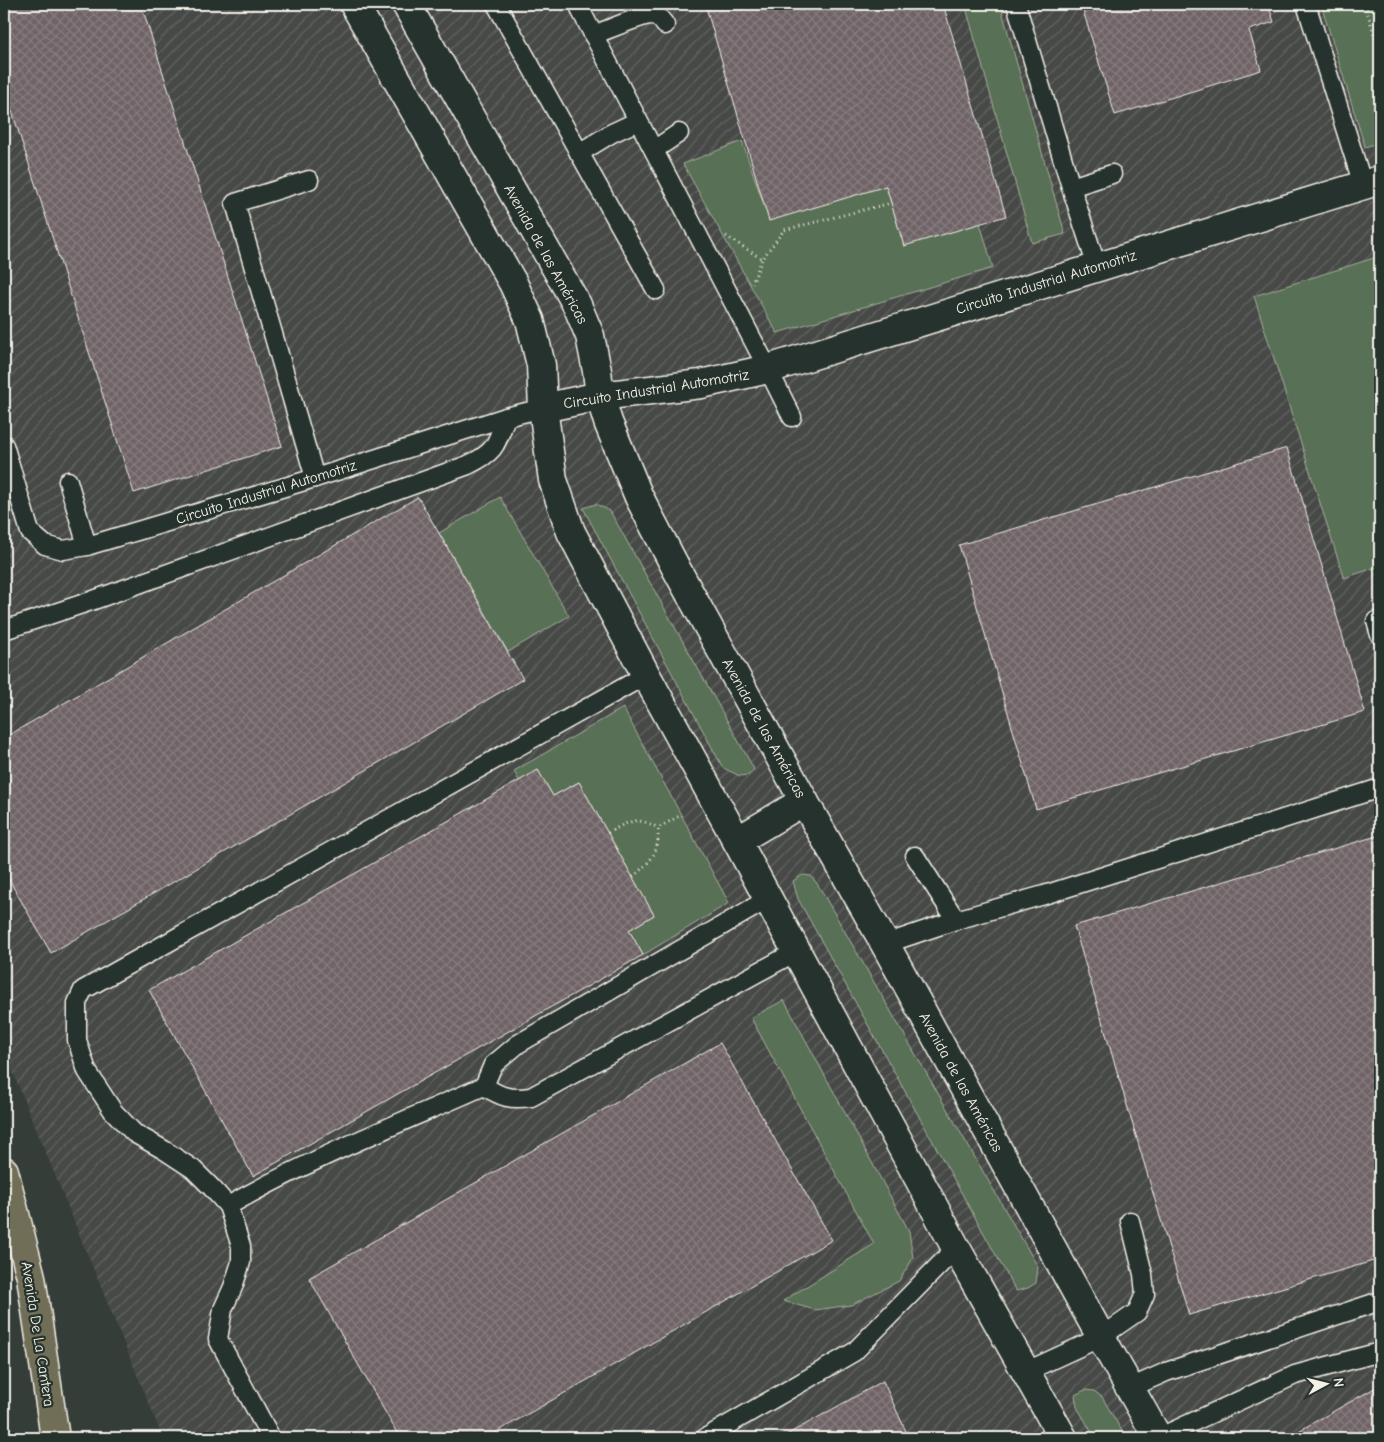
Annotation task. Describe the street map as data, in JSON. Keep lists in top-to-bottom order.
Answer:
{
  "streets": {
    "main road": ["Avenida de las Américas", "Circuito Industrial Automotriz", "Avenida De La Cantera"]
  },
  "crossings": [
    ["Avenida de las Américas", "Circuito Industrial Automotriz"]
  ],
  "north": "right"
}
